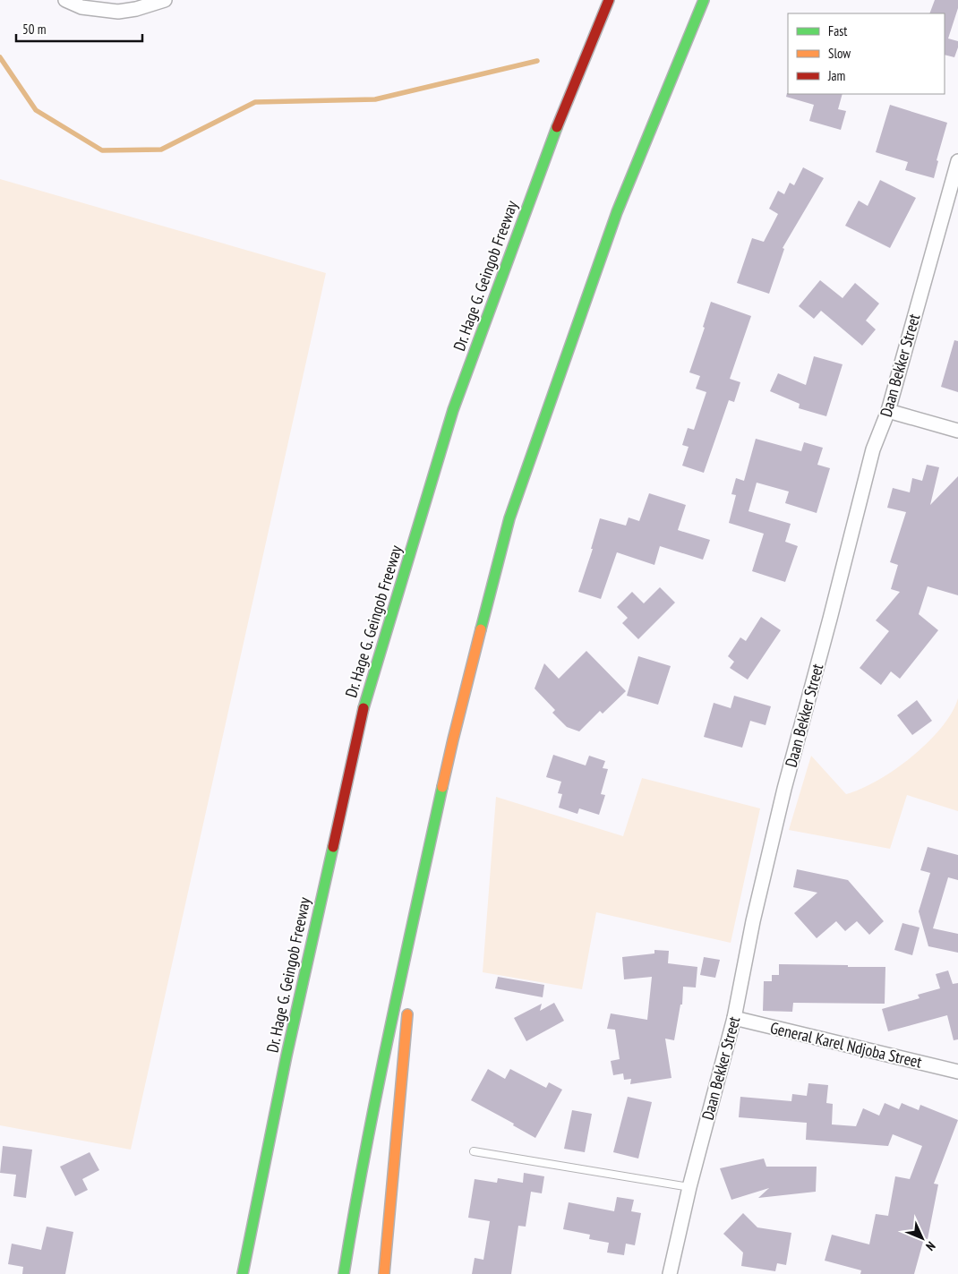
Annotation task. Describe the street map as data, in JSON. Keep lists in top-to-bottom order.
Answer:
{
  "streets": {
    "highway": ["Dr. Hage G. Geingob Freeway"],
    "street": ["Daan Bekker Street", "General Karel Ndjoba Street"]
  },
  "crossings": [
    ["Daan Bekker Street", "General Karel Ndjoba Street"]
  ],
  "legend": ["Fast", "Slow", "Jam"],
  "scale_bar": "50 m",
  "north": "bottom right"
}
